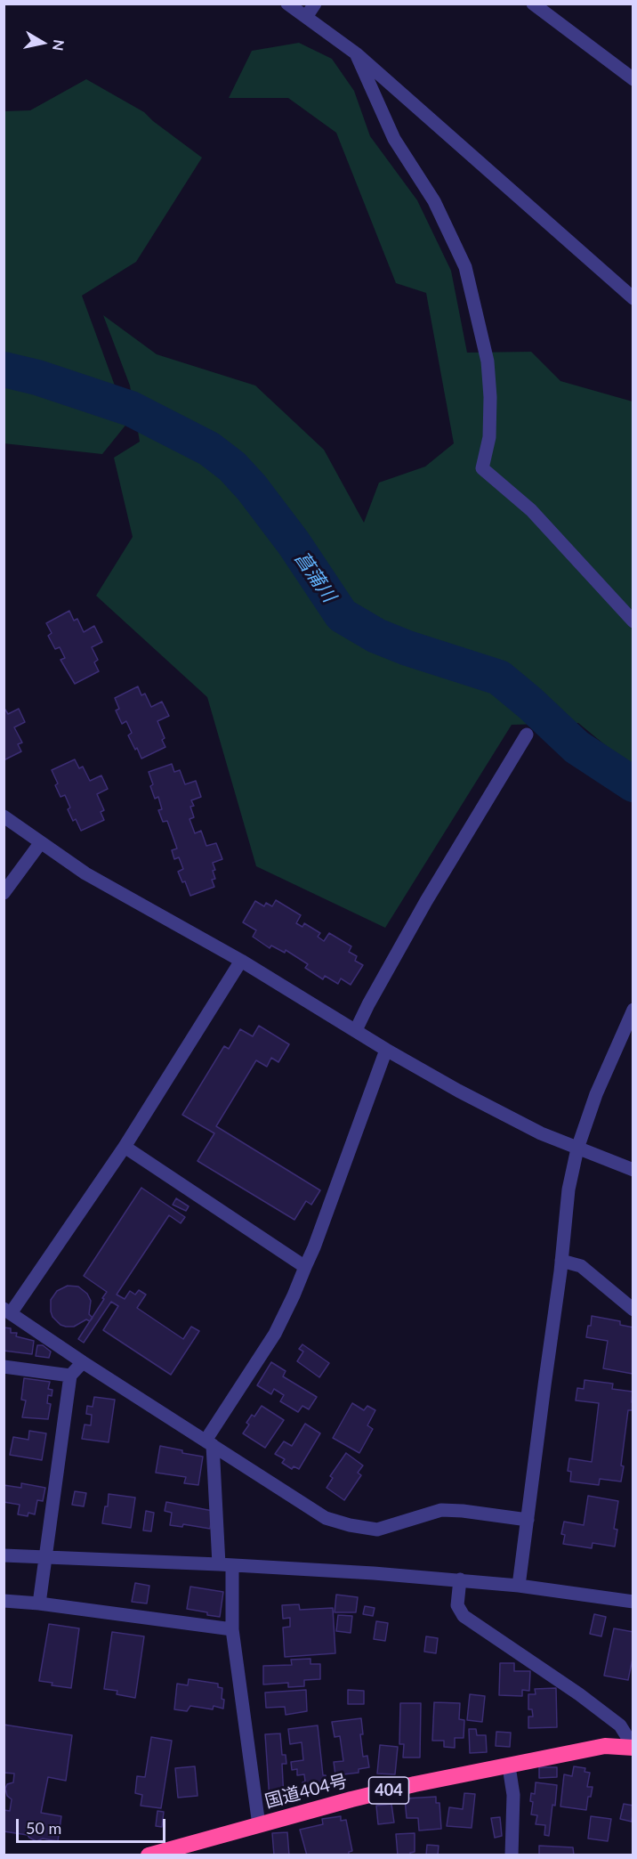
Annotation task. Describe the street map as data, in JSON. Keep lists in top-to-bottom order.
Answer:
{
  "streets": {
    "highway": ["404", "国道404号"]
  },
  "water": ["菖蒲川"],
  "scale_bar": "50 m",
  "north": "right"
}
